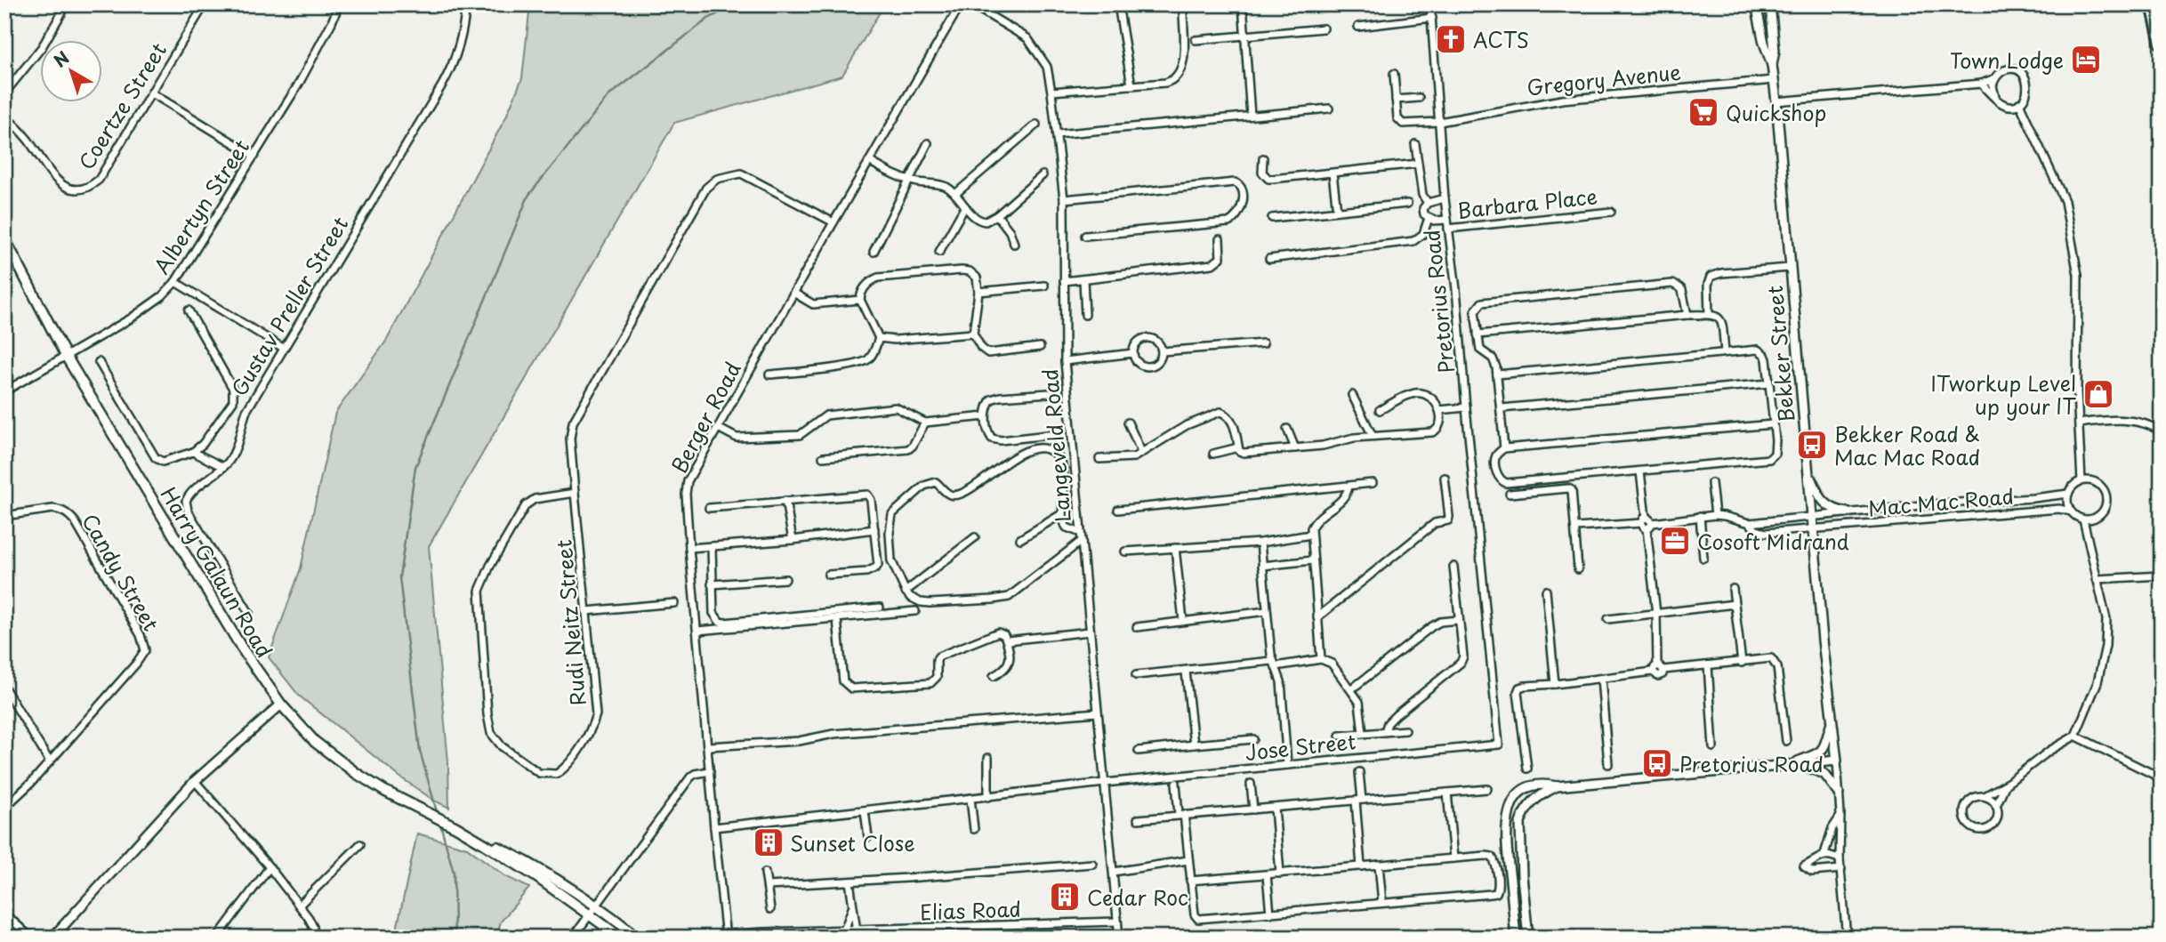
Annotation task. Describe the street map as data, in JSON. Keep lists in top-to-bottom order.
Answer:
{
  "streets": {
    "main road": ["Harry Galaun Road"],
    "street": [
      "Gregory Avenue",
      "Coertze Street",
      "Barbara Place",
      "Albertyn Street",
      "Pretorius Road",
      "Gustav Preller Street",
      "Bekker Street",
      "Berger Road",
      "Langeveld Road",
      "Mac Mac Road",
      "Candy Street",
      "Rudi Neitz Street",
      "Jose Street",
      "Elias Road"
    ]
  },
  "crossings": [
    ["Gregory Avenue", "Pretorius Road"],
    ["Gregory Avenue", "Bekker Street"],
    ["Barbara Place", "Pretorius Road"],
    ["Albertyn Street", "Harry Galaun Road"],
    ["Pretorius Road", "Jose Street"],
    ["Bekker Street", "Mac Mac Road"],
    ["Berger Road", "Rudi Neitz Street"],
    ["Berger Road", "Jose Street"],
    ["Berger Road", "Elias Road"],
    ["Langeveld Road", "Jose Street"],
    ["Langeveld Road", "Elias Road"]
  ],
  "places": {
    "church": ["ACTS"],
    "hotel": ["Town Lodge"],
    "supermarket": ["Quickshop"],
    "shop": ["ITworkup Level up your IT"],
    "bus stop": ["Bekker Road & Mac Mac Road", "Pretorius Road"],
    "office": ["Cosoft Midrand"],
    "building": ["Sunset Close", "Cedar Roc"]
  },
  "north": "top left"
}
